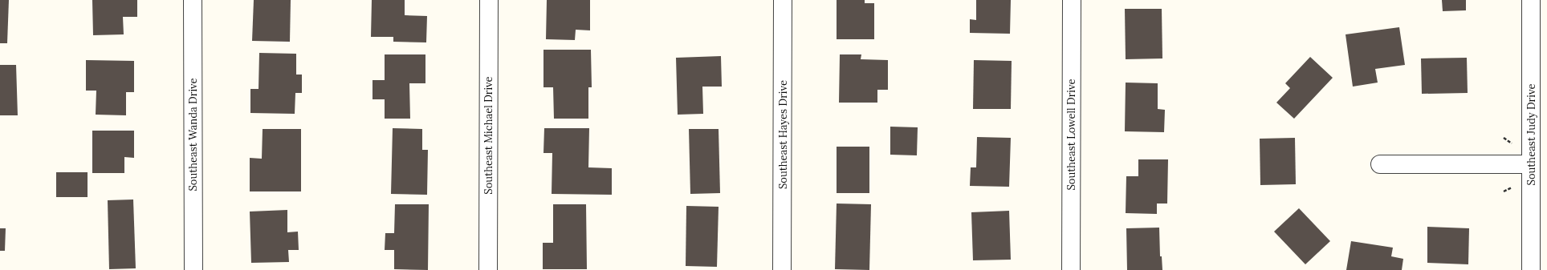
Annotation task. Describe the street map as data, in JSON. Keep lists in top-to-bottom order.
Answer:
{
  "streets": {
    "street": [
      "Southeast Wanda Drive",
      "Southeast Hayes Drive",
      "Southeast Lowell Drive",
      "Southeast Judy Drive",
      "Southeast Michael Drive"
    ]
  }
}
